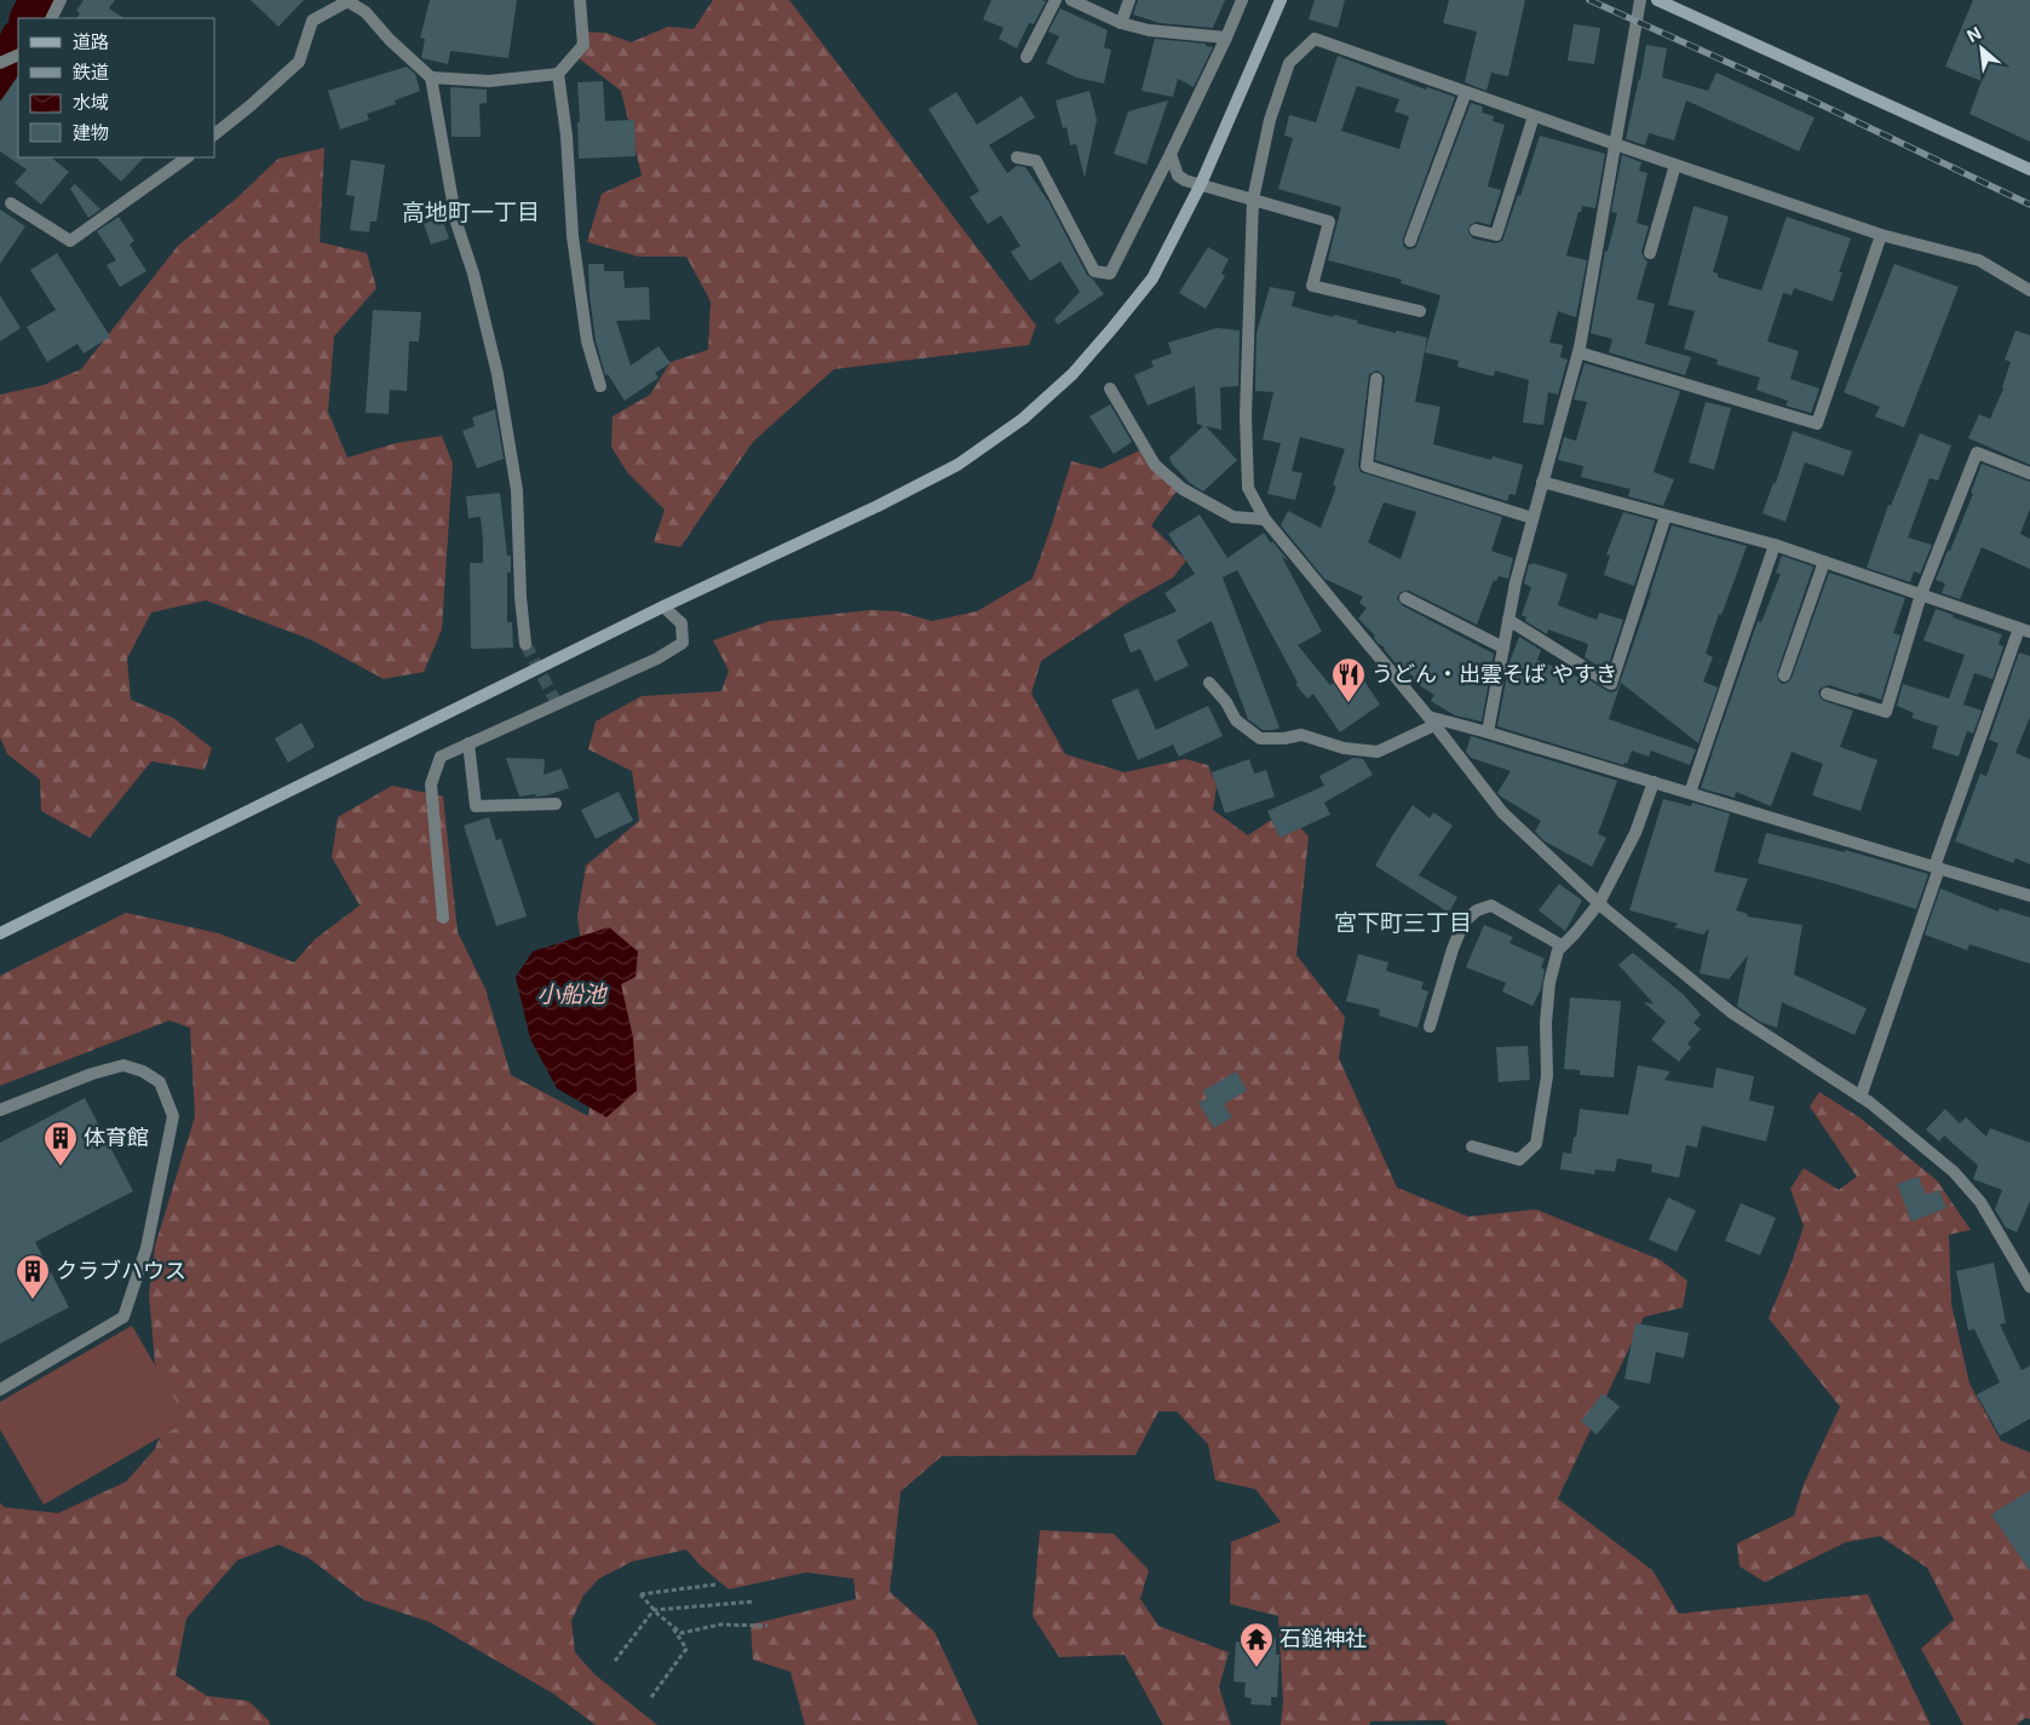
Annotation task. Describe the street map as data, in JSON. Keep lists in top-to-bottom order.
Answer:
{
  "districts": ["高地町一丁目", "宮下町三丁目"],
  "water": ["小船池"],
  "places": {
    "restaurant": ["うどん・出雲そば やすき"],
    "building": ["体育館", "クラブハウス"],
    "temple": ["石鎚神社"]
  },
  "legend": [
    "道路",
    "鉄道",
    "水域",
    "建物"
  ],
  "north": "top left"
}
